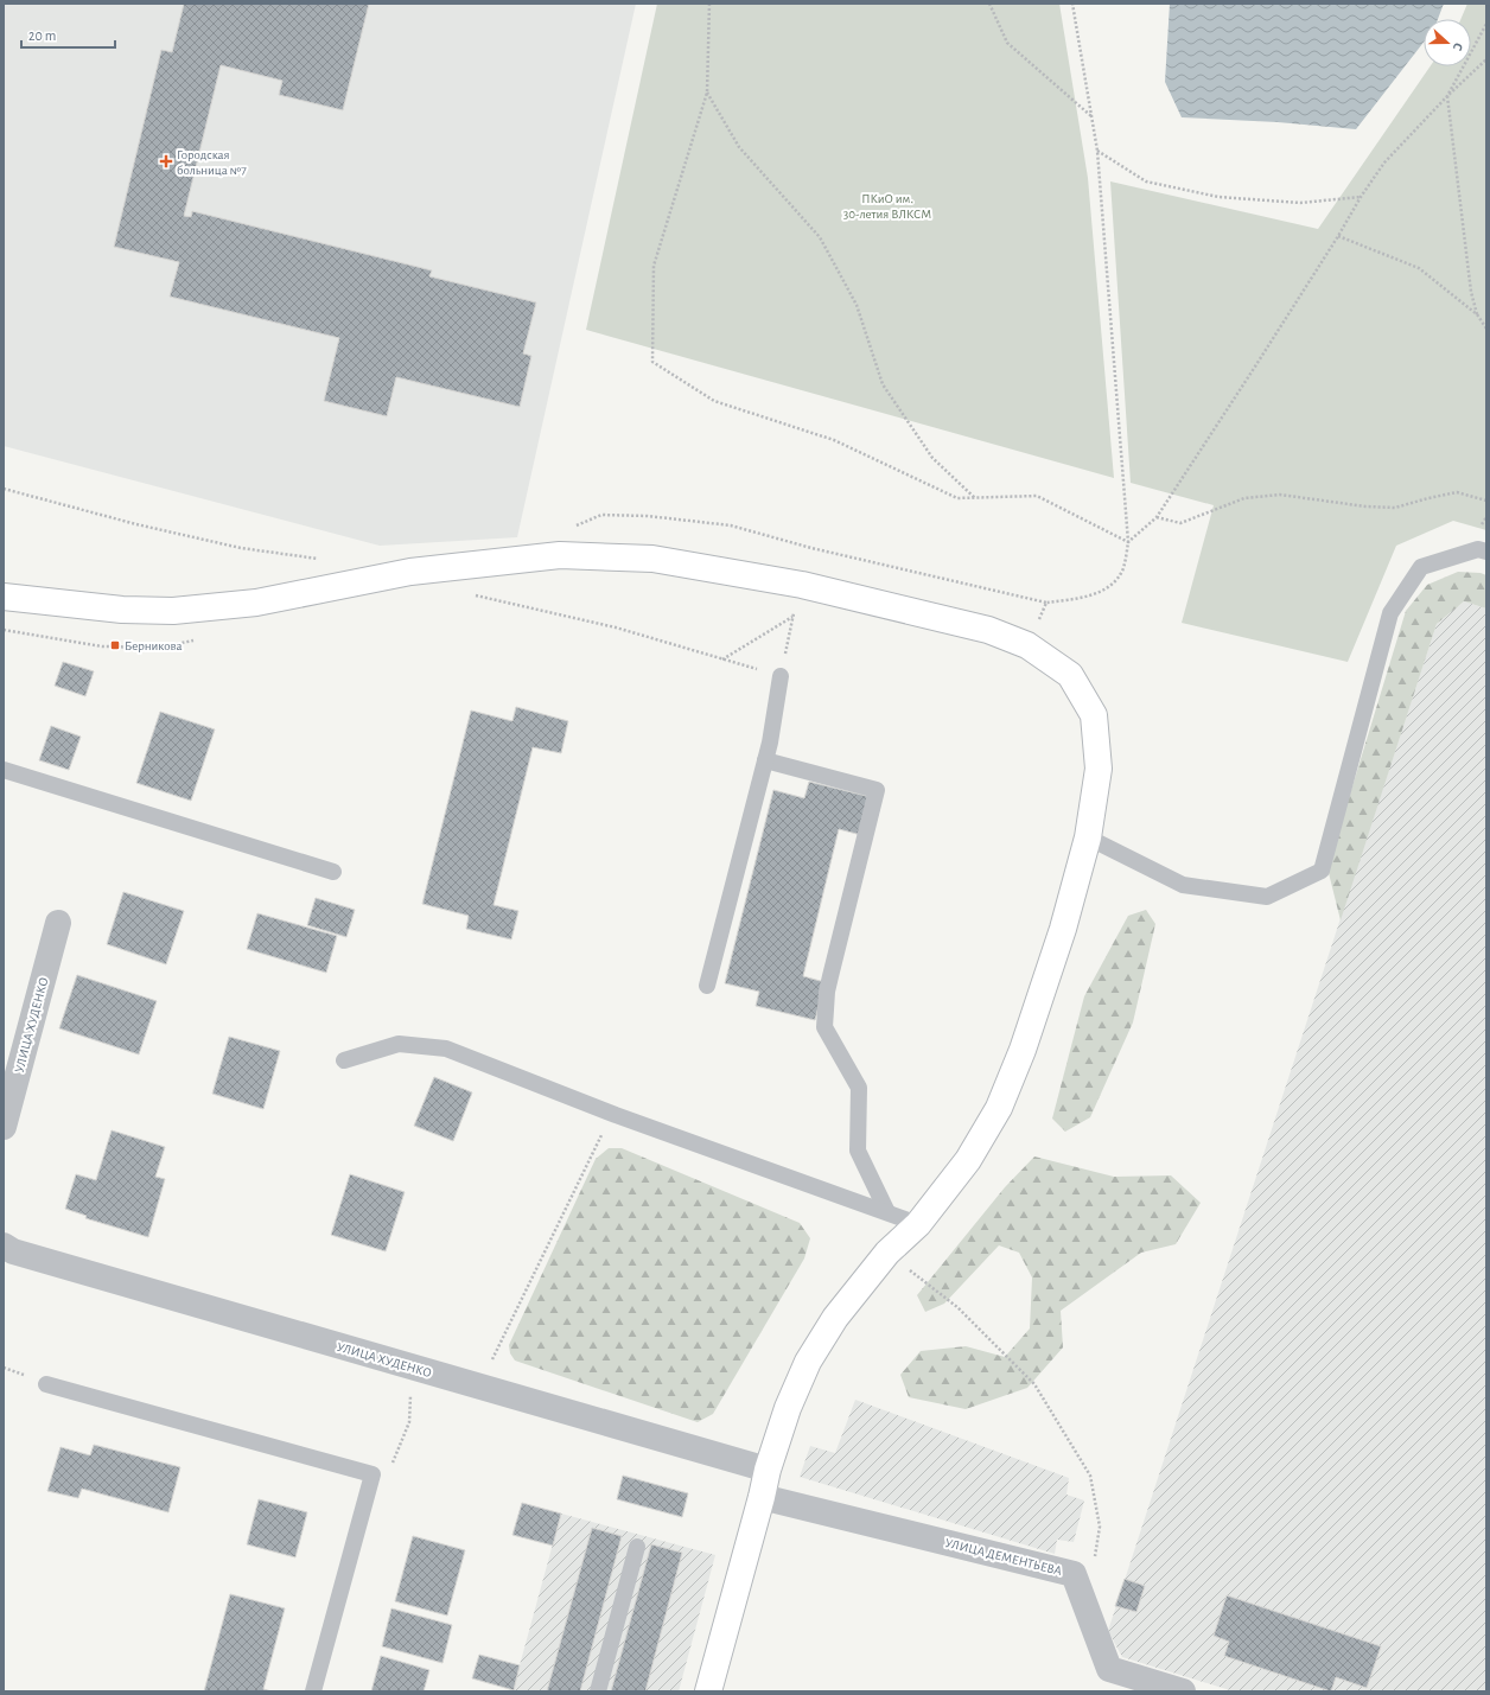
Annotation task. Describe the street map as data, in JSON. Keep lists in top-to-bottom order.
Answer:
{
  "streets": {
    "street": ["УЛИЦА ХУДЕНКО", "УЛИЦА ДЕМЕНТЬЕВА"]
  },
  "parks": ["ПКиО им. 30-летия ВЛКСМ"],
  "places": {
    "health": ["Городская больница №7"],
    "transit": ["Берникова"]
  },
  "scale_bar": "20 m",
  "north": "right"
}
